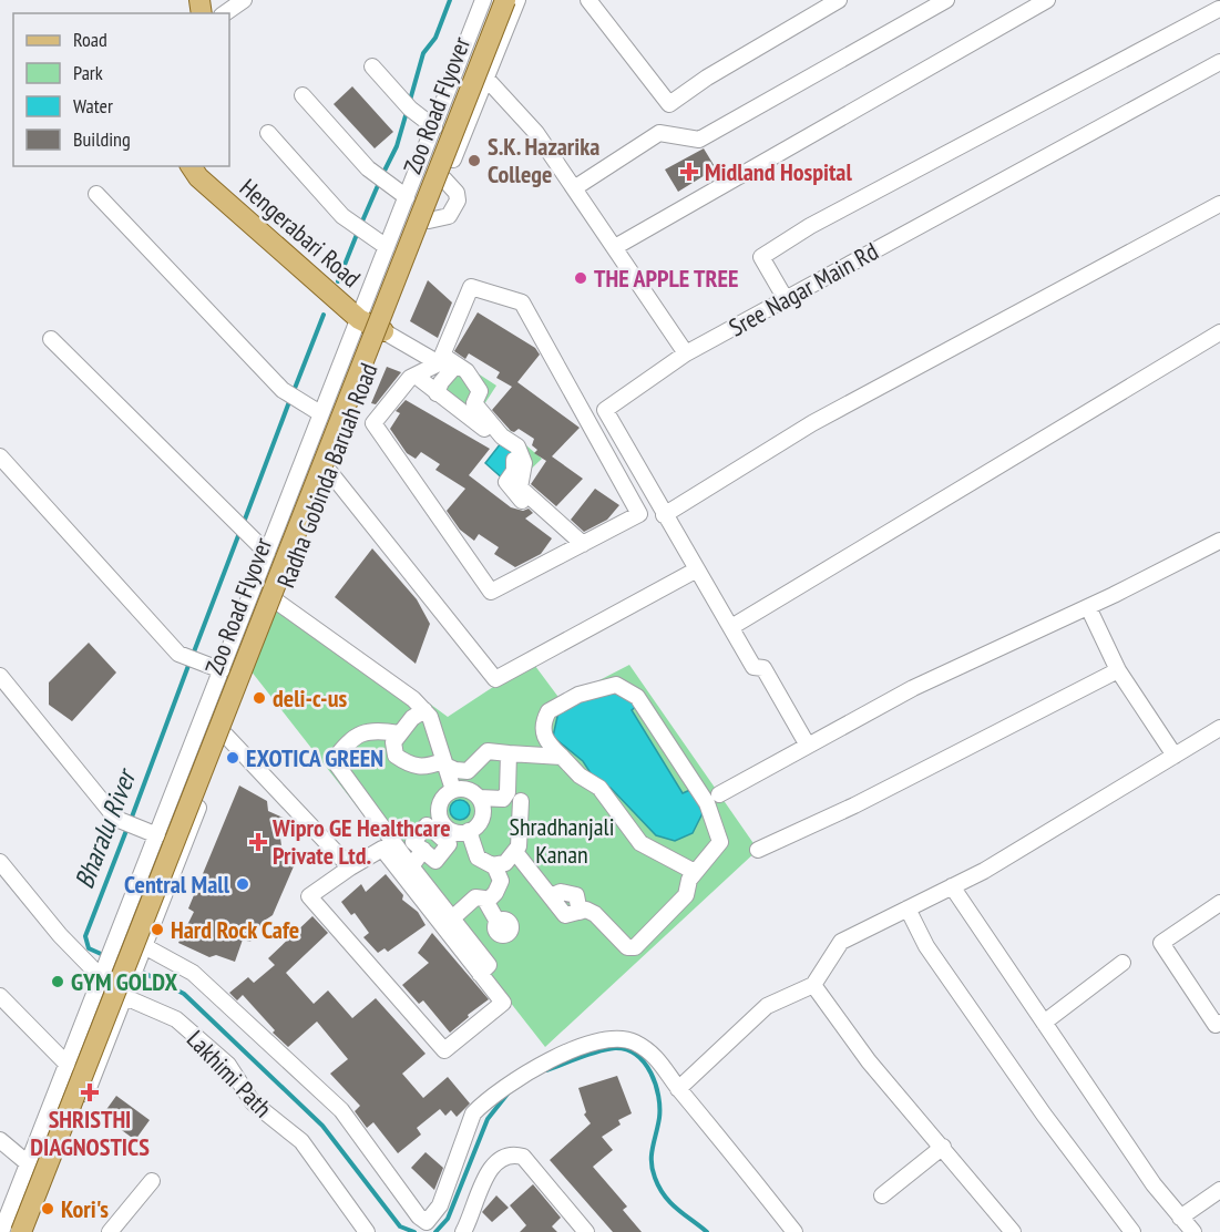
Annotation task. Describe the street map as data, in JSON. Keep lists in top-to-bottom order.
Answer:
{
  "streets": {
    "main road": ["Zoo Road Flyover", "Hengerabari Road"],
    "street": ["Sree Nagar Main Rd", "Radha Gobinda Baruah Road", "Lakhimi Path"]
  },
  "crossings": [
    ["Hengerabari Road", "Radha Gobinda Baruah Road"],
    ["Radha Gobinda Baruah Road", "Lakhimi Path"]
  ],
  "water": ["Bharalu River"],
  "parks": ["Shradhanjali Kanan"],
  "places": {
    "other": [
      "S.K. Hazarika College",
      "THE APPLE TREE",
      "deli-c-us",
      "EXOTICA GREEN",
      "Central Mall",
      "Hard Rock Cafe",
      "GYM GOLDX",
      "Kori's"
    ],
    "health": ["Midland Hospital", "Wipro GE Healthcare Private Ltd.", "SHRISTHI DIAGNOSTICS"]
  },
  "legend": [
    "Road",
    "Park",
    "Water",
    "Building"
  ]
}
